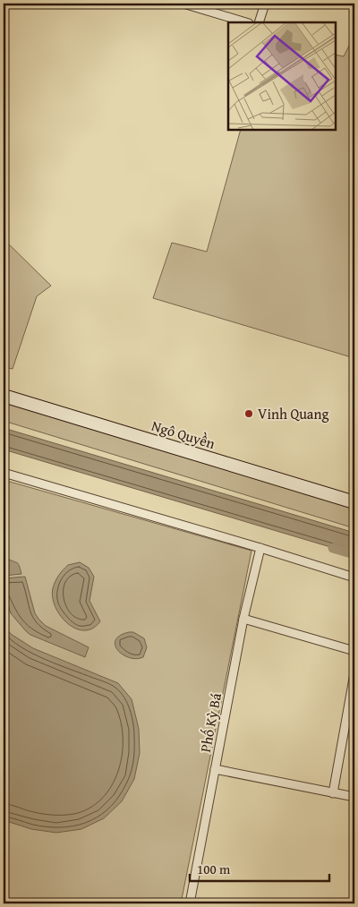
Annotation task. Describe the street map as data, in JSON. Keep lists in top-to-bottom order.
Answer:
{
  "streets": {
    "street": ["Ngô Quyền", "Phố Kỳ Bá"]
  },
  "places": ["Vinh Quang"],
  "scale_bar": "100 m"
}
